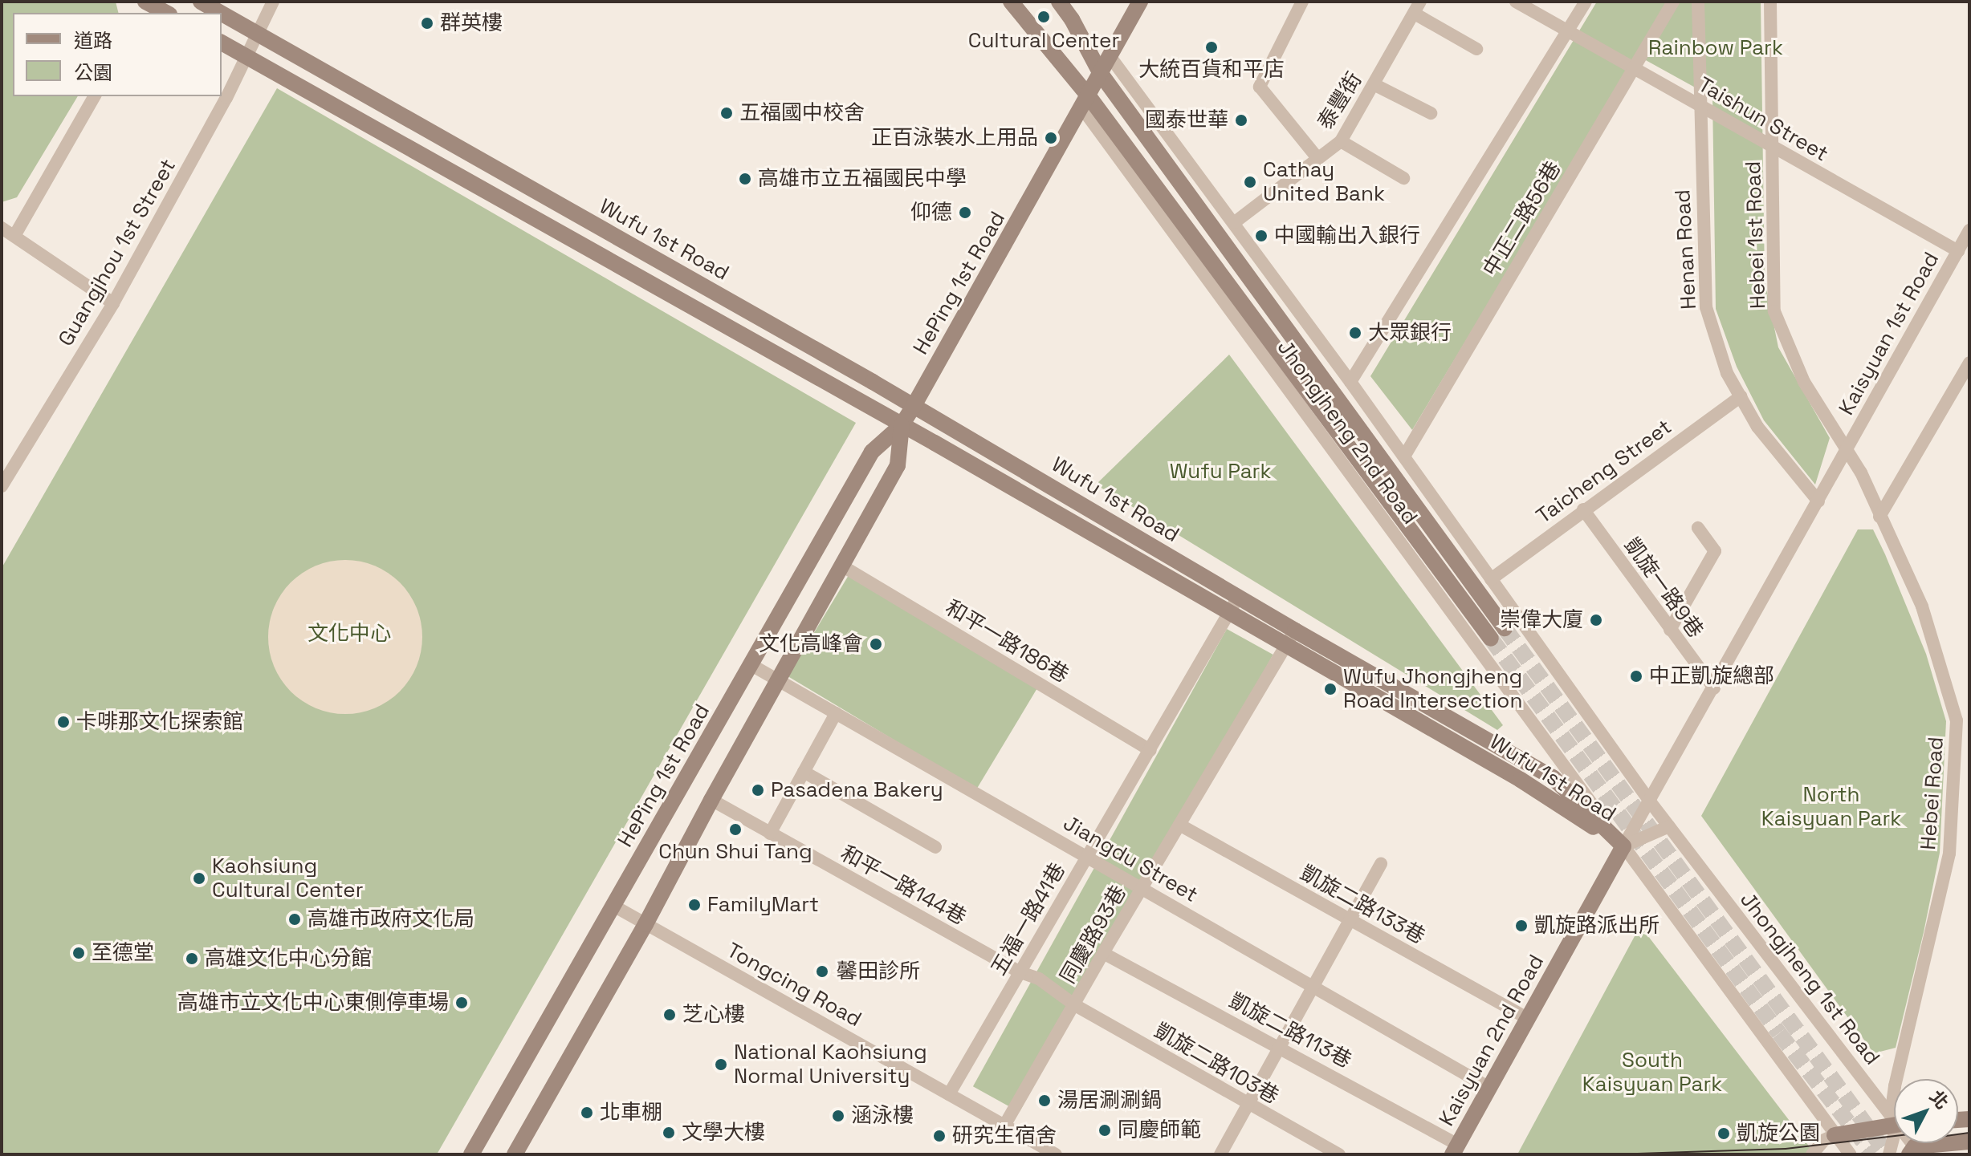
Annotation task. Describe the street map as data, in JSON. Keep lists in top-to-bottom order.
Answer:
{
  "streets": {
    "street": [
      "泰豐街",
      "Taishun Street",
      "中正二路56巷",
      "Hebei 1st Road",
      "Wufu 1st Road",
      "Henan Road",
      "Guangjhou 1st Street",
      "HePing 1st Road",
      "Kaisyuan 1st Road",
      "Jhongjheng 2nd Road",
      "Taicheng Street",
      "凱旋一路9巷",
      "和平一路186巷",
      "Hebei Road",
      "Jiangdu Street",
      "和平一路144巷",
      "凱旋二路133巷",
      "五福一路41巷",
      "同慶路93巷",
      "Jhongjheng 1st Road",
      "Tongcing Road",
      "凱旋二路113巷",
      "Kaisyuan 2nd Road",
      "凱旋二路103巷"
    ]
  },
  "crossings": [
    ["泰豐街", "Jhongjheng 2nd Road"],
    ["Taishun Street", "中正二路56巷"],
    ["Taishun Street", "Hebei 1st Road"],
    ["Taishun Street", "Henan Road"],
    ["Taishun Street", "Kaisyuan 1st Road"],
    ["中正二路56巷", "Jhongjheng 2nd Road"],
    ["Hebei 1st Road", "Kaisyuan 1st Road"],
    ["Hebei 1st Road", "Hebei Road"],
    ["Wufu 1st Road", "Guangjhou 1st Street"],
    ["Wufu 1st Road", "HePing 1st Road"],
    ["Wufu 1st Road", "Jhongjheng 2nd Road"],
    ["Wufu 1st Road", "五福一路41巷"],
    ["Wufu 1st Road", "同慶路93巷"],
    ["Wufu 1st Road", "Kaisyuan 2nd Road"],
    ["Henan Road", "Kaisyuan 1st Road"],
    ["Henan Road", "Taicheng Street"],
    ["HePing 1st Road", "Jhongjheng 2nd Road"],
    ["HePing 1st Road", "和平一路186巷"],
    ["HePing 1st Road", "Jiangdu Street"],
    ["HePing 1st Road", "和平一路144巷"],
    ["HePing 1st Road", "Tongcing Road"],
    ["Kaisyuan 1st Road", "Hebei Road"],
    ["Jhongjheng 2nd Road", "Taicheng Street"],
    ["Jhongjheng 2nd Road", "Jhongjheng 1st Road"],
    ["Jhongjheng 2nd Road", "Kaisyuan 2nd Road"],
    ["Taicheng Street", "凱旋一路9巷"],
    ["和平一路186巷", "五福一路41巷"],
    ["Jiangdu Street", "五福一路41巷"],
    ["Jiangdu Street", "同慶路93巷"],
    ["Jiangdu Street", "Kaisyuan 2nd Road"],
    ["和平一路144巷", "五福一路41巷"],
    ["和平一路144巷", "同慶路93巷"],
    ["和平一路144巷", "凱旋二路103巷"],
    ["凱旋二路133巷", "同慶路93巷"],
    ["凱旋二路133巷", "Kaisyuan 2nd Road"],
    ["五福一路41巷", "Tongcing Road"],
    ["同慶路93巷", "Tongcing Road"],
    ["同慶路93巷", "凱旋二路113巷"],
    ["同慶路93巷", "凱旋二路103巷"],
    ["凱旋二路113巷", "Kaisyuan 2nd Road"]
  ],
  "parks": [
    "Rainbow Park",
    "Wufu Park",
    "文化中心",
    "North Kaisyuan Park",
    "South Kaisyuan Park"
  ],
  "places": [
    "Cultural Center",
    "群英樓",
    "大統百貨和平店",
    "五福國中校舍",
    "國泰世華",
    "正百泳裝水上用品",
    "高雄市立五福國民中學",
    "Cathay United Bank",
    "仰德",
    "中國輸出入銀行",
    "大眾銀行",
    "崇偉大廈",
    "文化高峰會",
    "中正凱旋總部",
    "Wufu Jhongjheng Road Intersection",
    "卡啡那文化探索館",
    "Pasadena Bakery",
    "Chun Shui Tang",
    "Kaohsiung Cultural Center",
    "FamilyMart",
    "高雄市政府文化局",
    "凱旋路派出所",
    "至德堂",
    "高雄文化中心分館",
    "馨田診所",
    "高雄市立文化中心東側停車場",
    "芝心樓",
    "National Kaohsiung Normal University",
    "湯居涮涮鍋",
    "北車棚",
    "涵泳樓",
    "同慶師範",
    "文學大樓",
    "凱旋公園",
    "研究生宿舍"
  ],
  "legend": ["道路", "公園"],
  "north": "top right"
}
